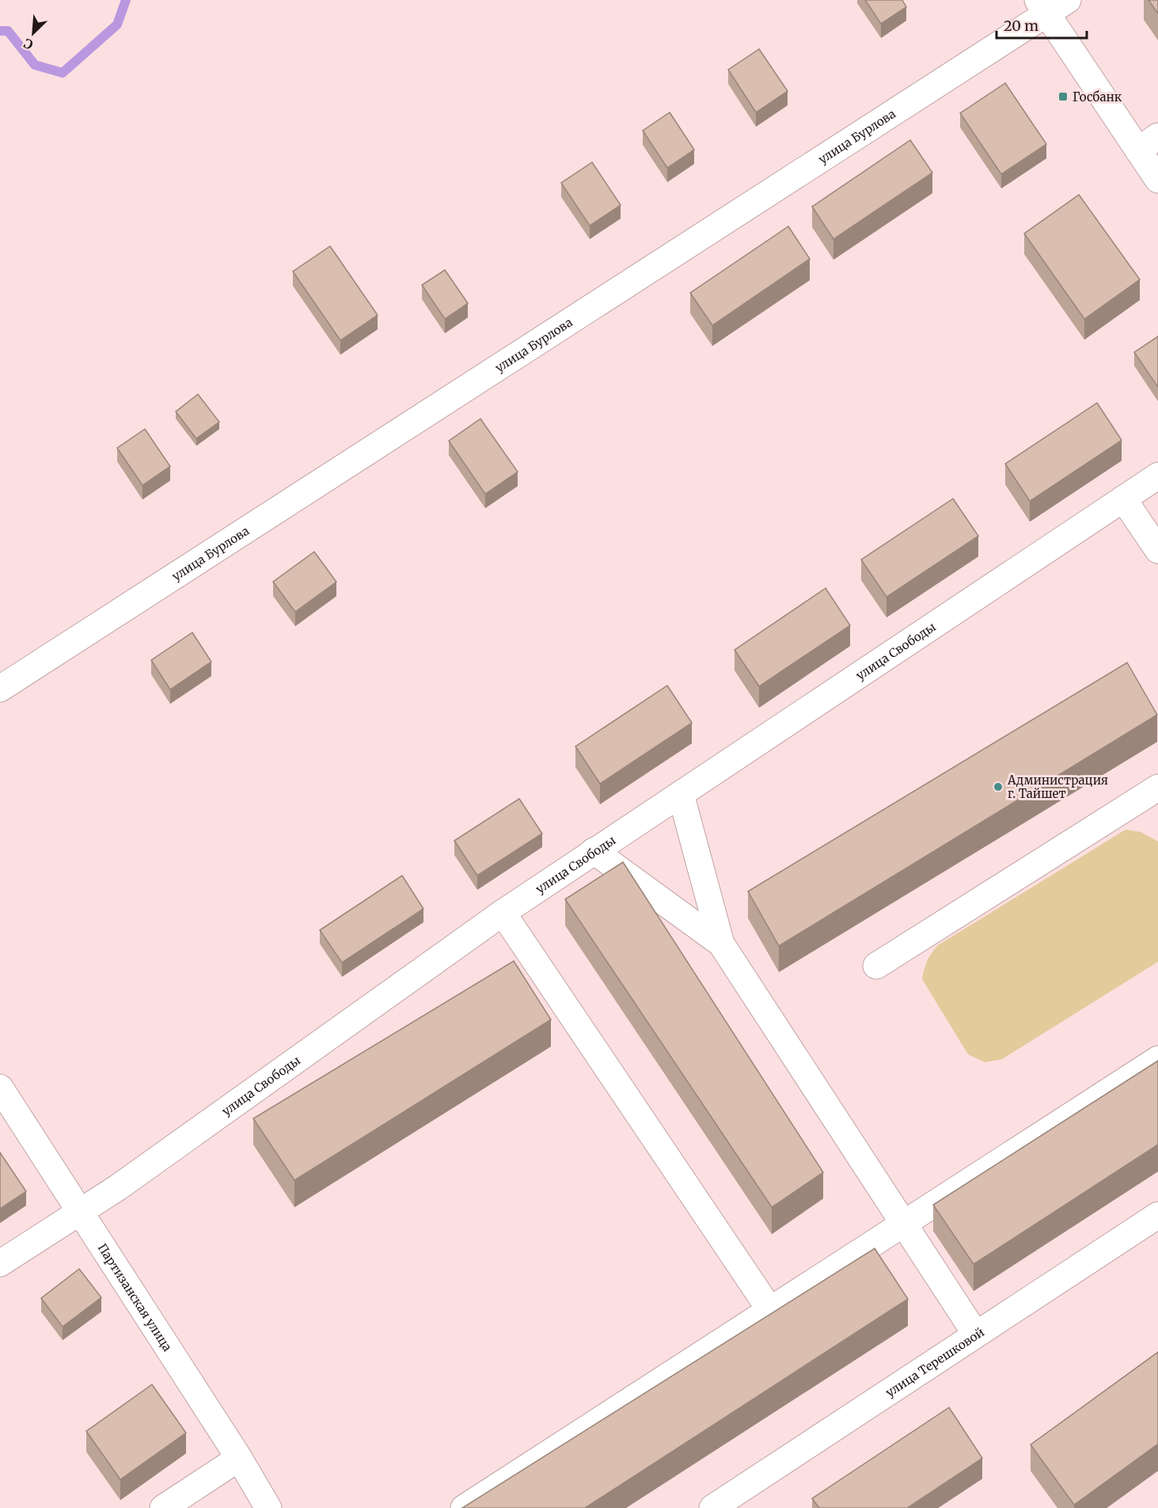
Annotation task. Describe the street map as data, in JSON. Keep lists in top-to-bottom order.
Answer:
{
  "streets": {
    "street": [
      "улица Бурлова",
      "улица Свободы",
      "Партизанская улица",
      "улица Терешковой"
    ]
  },
  "crossings": [
    ["улица Свободы", "Партизанская улица"]
  ],
  "places": {
    "transit": ["Госбанк"],
    "other": ["Администрация г. Тайшет"]
  },
  "scale_bar": "20 m",
  "north": "bottom left"
}
